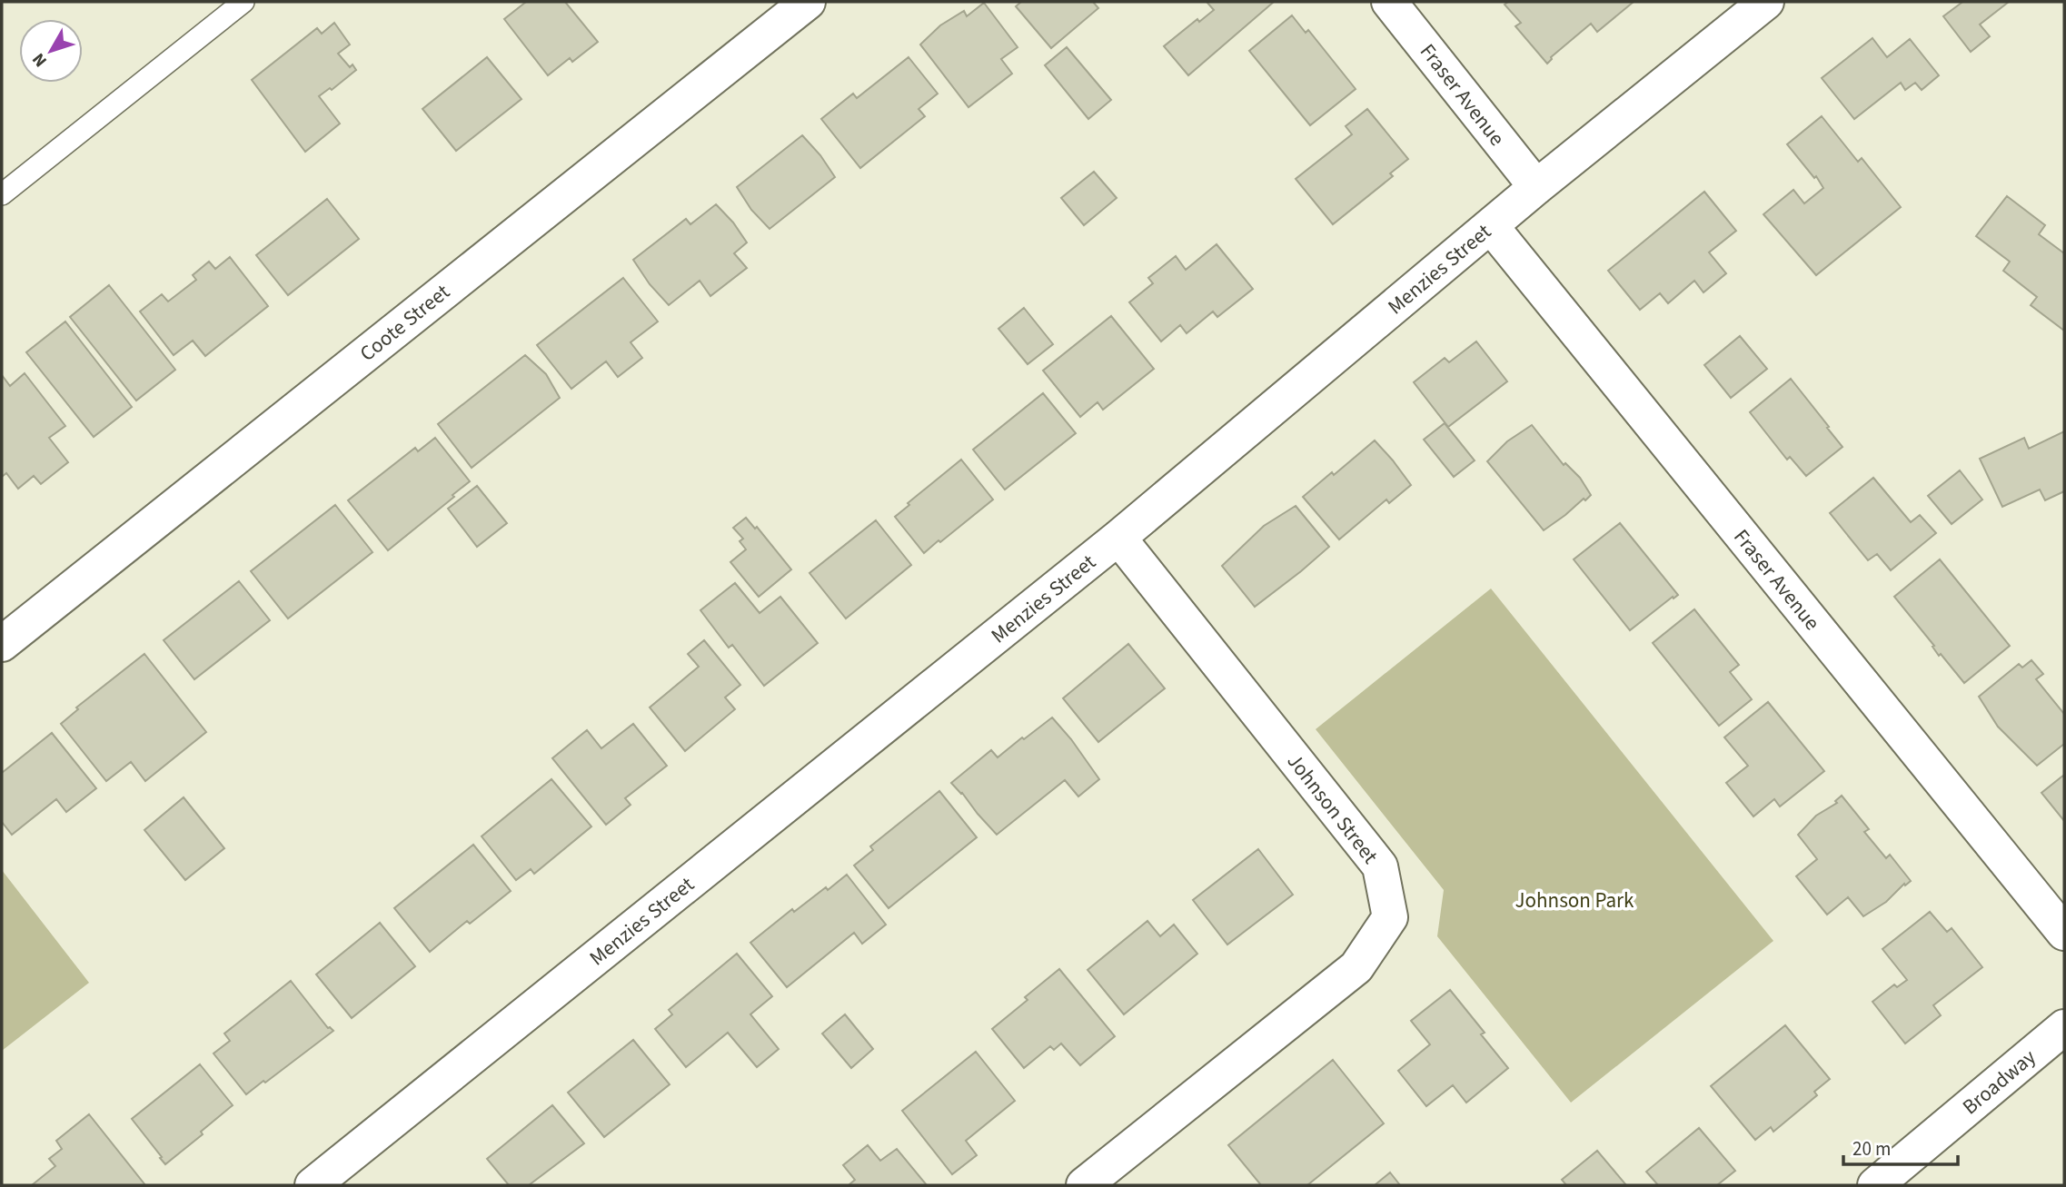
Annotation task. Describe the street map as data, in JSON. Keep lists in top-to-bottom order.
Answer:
{
  "streets": {
    "street": [
      "Fraser Avenue",
      "Menzies Street",
      "Coote Street",
      "Johnson Street",
      "Broadway"
    ]
  },
  "crossings": [
    ["Fraser Avenue", "Menzies Street"],
    ["Menzies Street", "Johnson Street"]
  ],
  "parks": ["Johnson Park"],
  "scale_bar": "20 m",
  "north": "bottom left"
}
